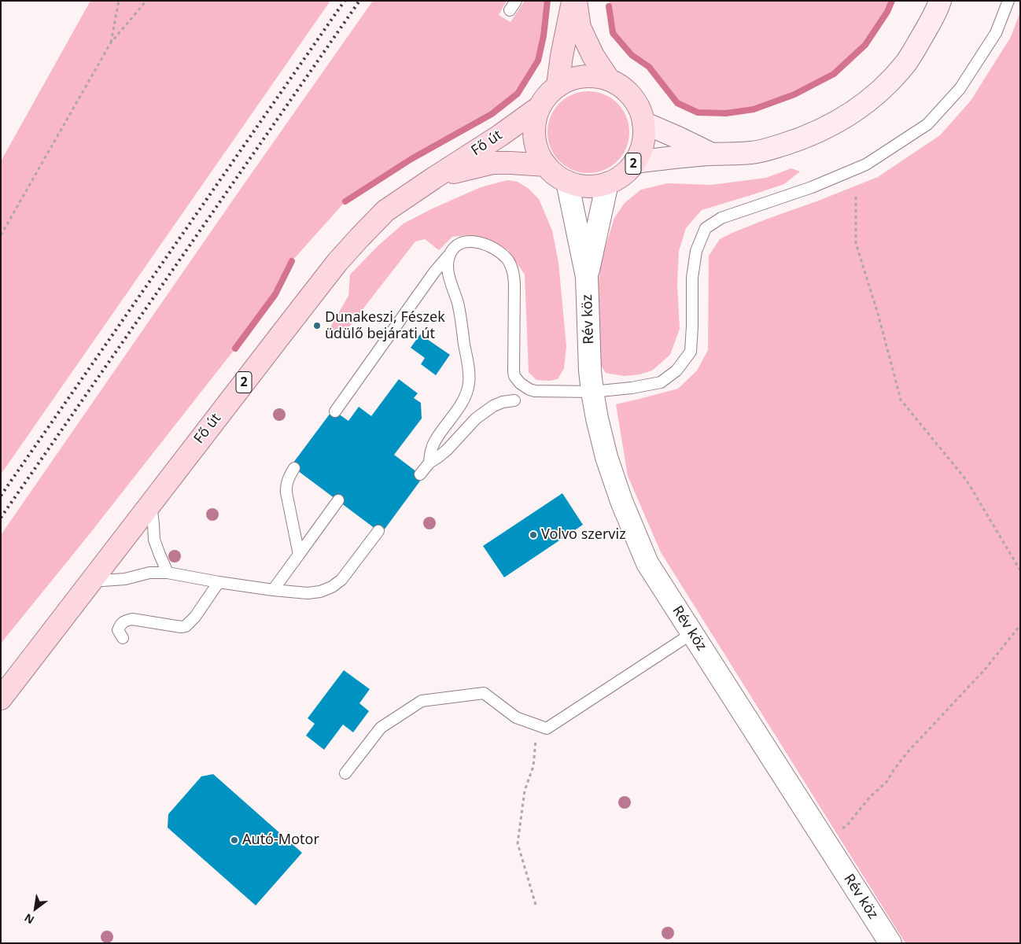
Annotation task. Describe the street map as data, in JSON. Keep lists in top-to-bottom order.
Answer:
{
  "streets": {
    "main road": ["Fő út", "2"],
    "street": ["Rév köz"]
  },
  "crossings": [
    ["Fő út", "Rév köz"]
  ],
  "places": ["Dunakeszi, Fészek üdülő bejárati út", "Volvo szerviz", "Autó-Motor"],
  "north": "bottom left"
}
